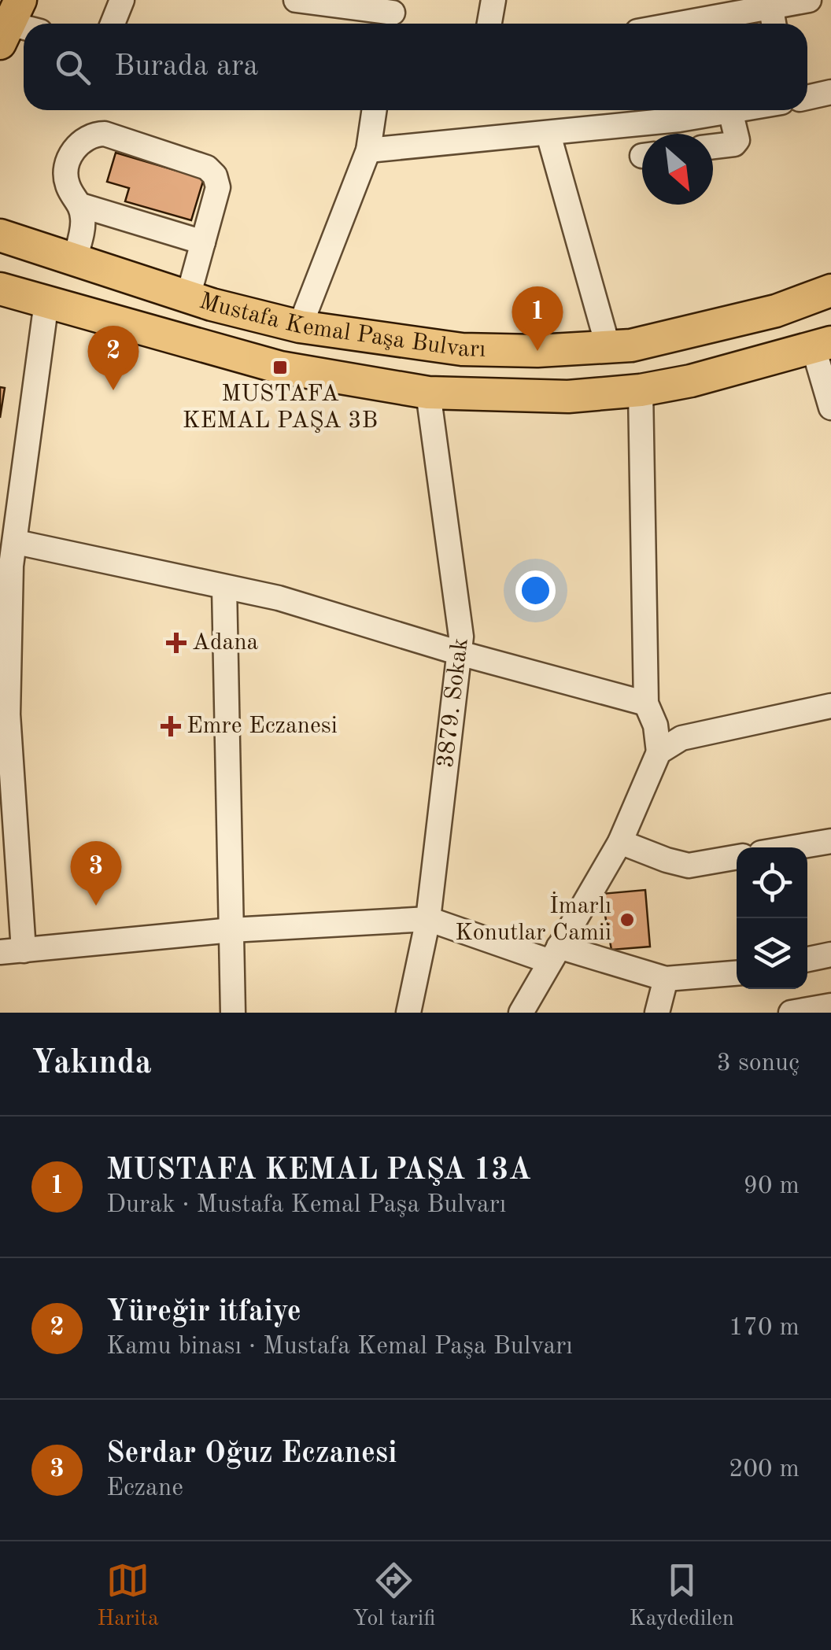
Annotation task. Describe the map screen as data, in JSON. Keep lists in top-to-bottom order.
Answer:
{
  "streets": {
    "main road": ["Mustafa Kemal Paşa Bulvarı"],
    "street": ["3879. Sokak"]
  },
  "crossings": [
    ["Mustafa Kemal Paşa Bulvarı", "3879. Sokak"]
  ],
  "places": {
    "transit": ["MUSTAFA KEMAL PAŞA 3B"],
    "health": ["Adana", "Emre Eczanesi"],
    "other": ["İmarlı Konutlar Camii"]
  },
  "north": "bottom right",
  "page": {
    "search": "Burada ara",
    "pins": ["1", "2", "3"],
    "heading": ["Yakında", "3 sonuç"],
    "list": [
      {
        "mark": "1",
        "name": "MUSTAFA KEMAL PAŞA 13A",
        "note": "Durak · Mustafa Kemal Paşa Bulvarı",
        "value": "90 m"
      },
      {
        "mark": "2",
        "name": "Yüreğir itfaiye",
        "note": "Kamu binası · Mustafa Kemal Paşa Bulvarı",
        "value": "170 m"
      },
      {
        "mark": "3",
        "name": "Serdar Oğuz Eczanesi",
        "note": "Eczane",
        "value": "200 m"
      }
    ],
    "nav": ["Harita", "Yol tarifi", "Kaydedilen"]
  }
}
